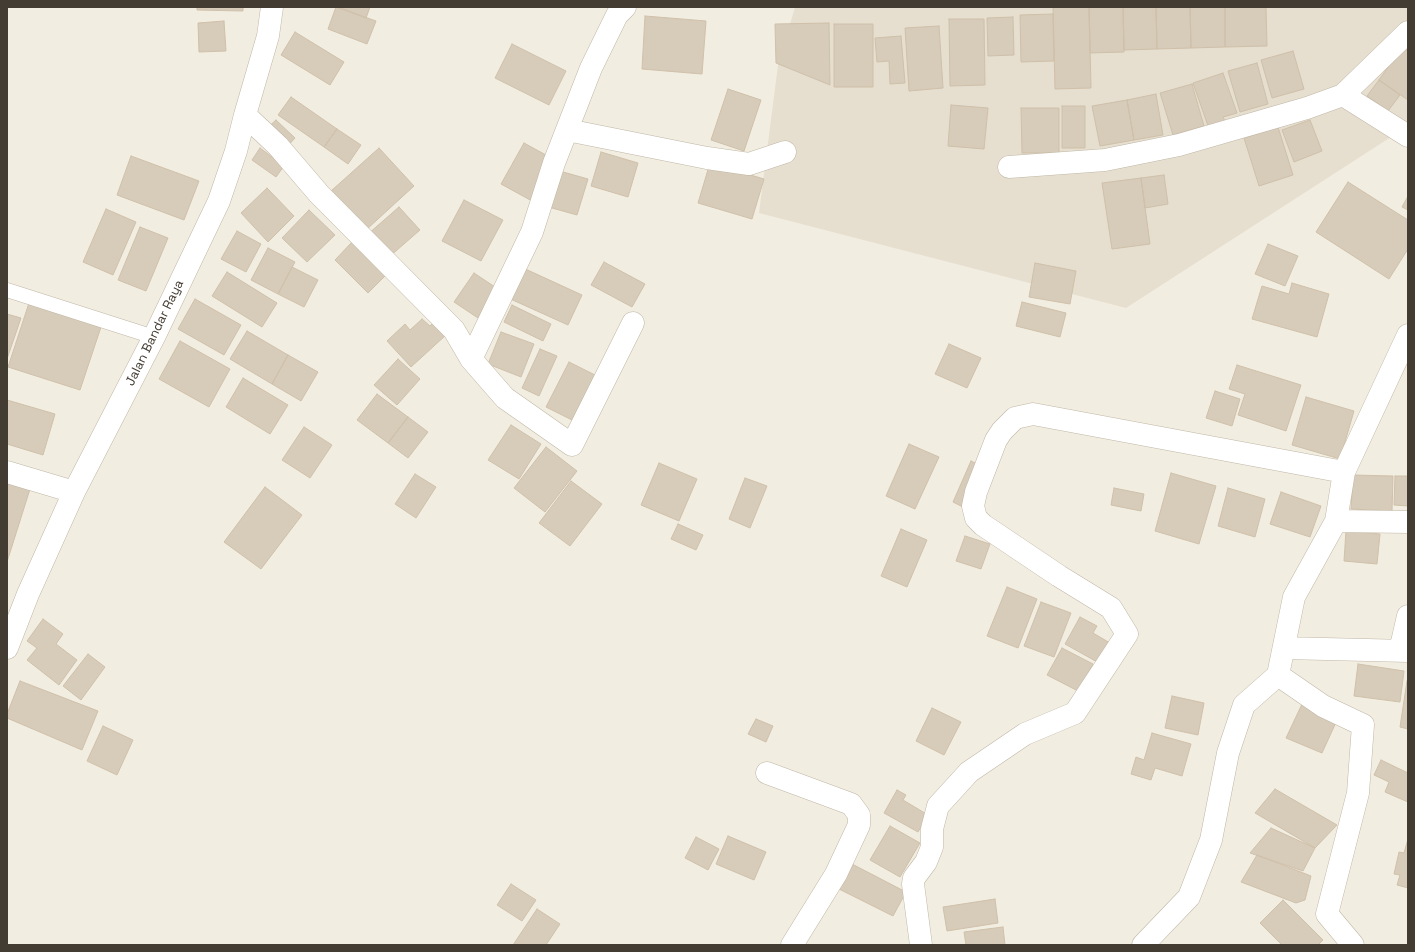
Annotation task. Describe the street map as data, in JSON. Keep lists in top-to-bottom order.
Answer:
{
  "streets": {
    "street": ["Jalan Bandar Raya"]
  }
}
